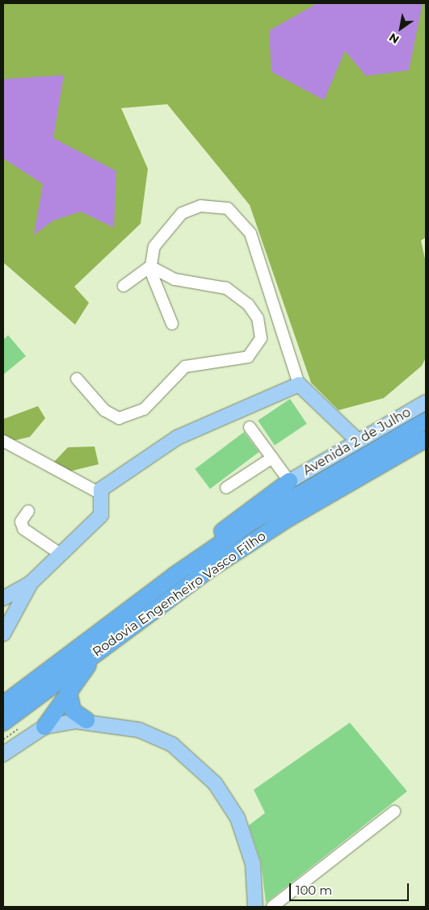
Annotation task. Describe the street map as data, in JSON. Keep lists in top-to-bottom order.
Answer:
{
  "streets": {
    "highway": ["Rodovia Engenheiro Vasco Filho"],
    "main road": ["Avenida 2 de Julho"]
  },
  "scale_bar": "100 m",
  "north": "bottom left"
}
